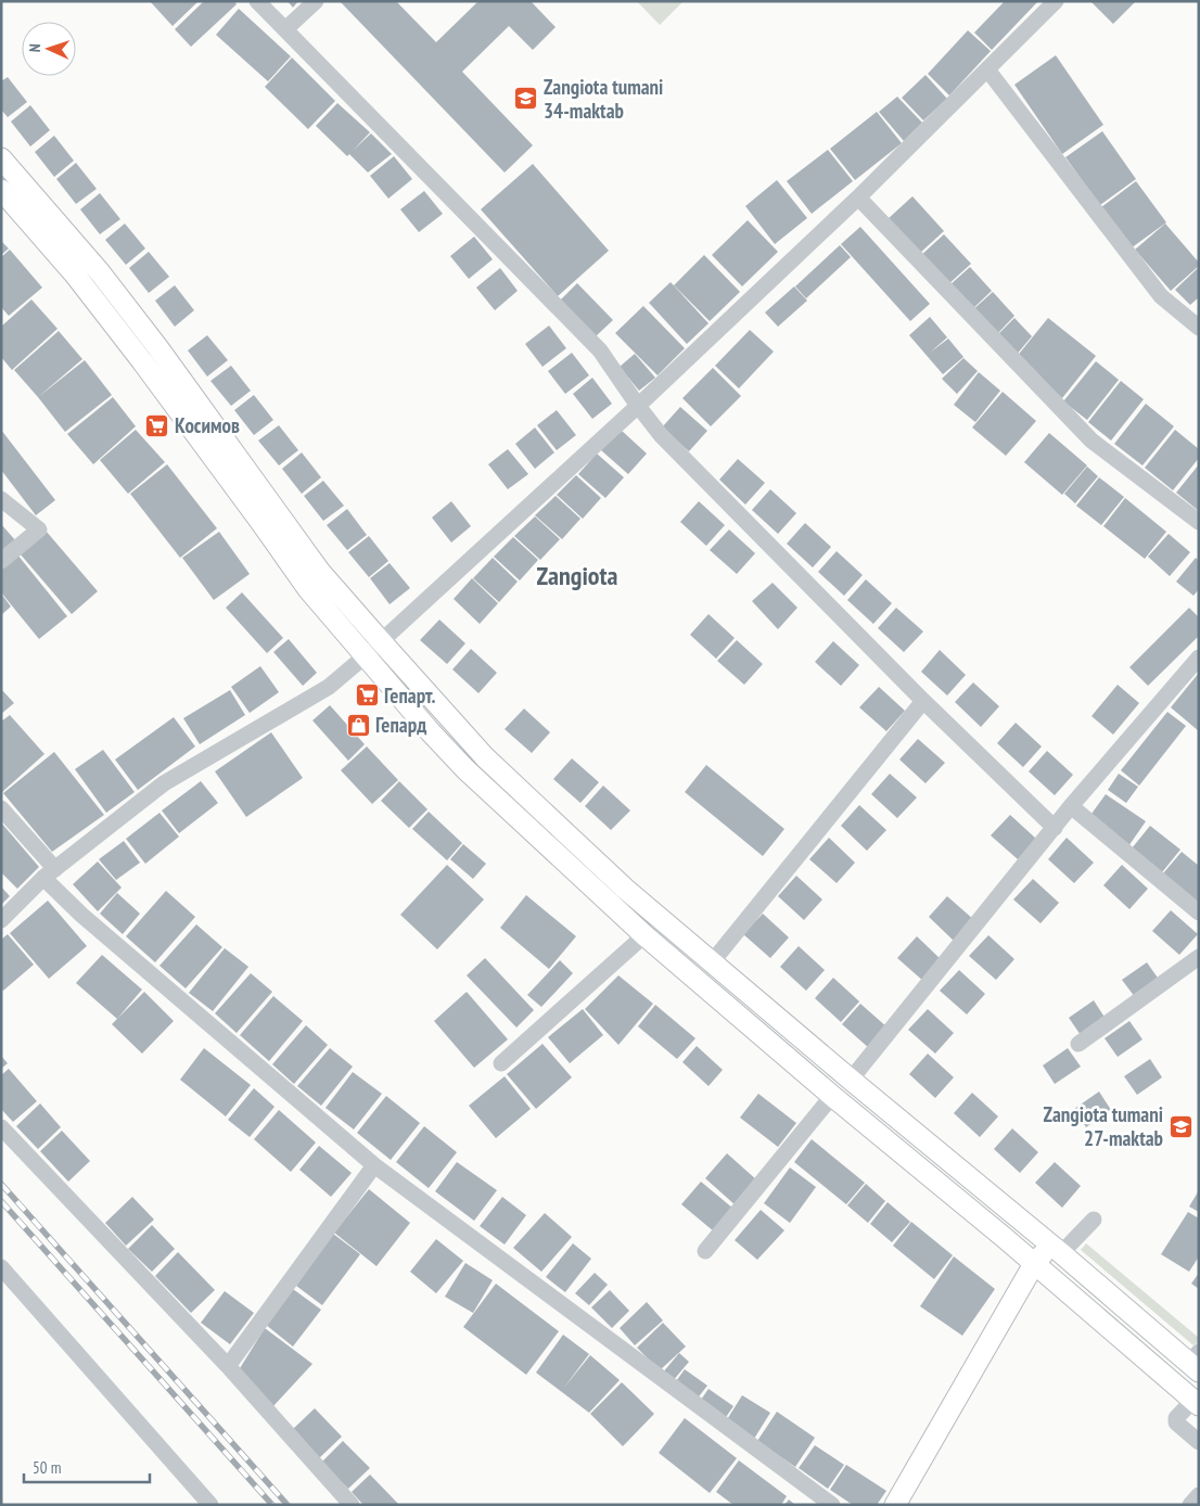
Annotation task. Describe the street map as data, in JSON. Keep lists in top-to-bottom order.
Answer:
{
  "districts": ["Zangiota"],
  "places": {
    "school or university": ["Zangiota tumani 34-maktab", "Zangiota tumani 27-maktab"],
    "supermarket": ["Косимов", "Гепарт."],
    "shop": ["Гепард"]
  },
  "scale_bar": "50 m",
  "north": "left"
}
